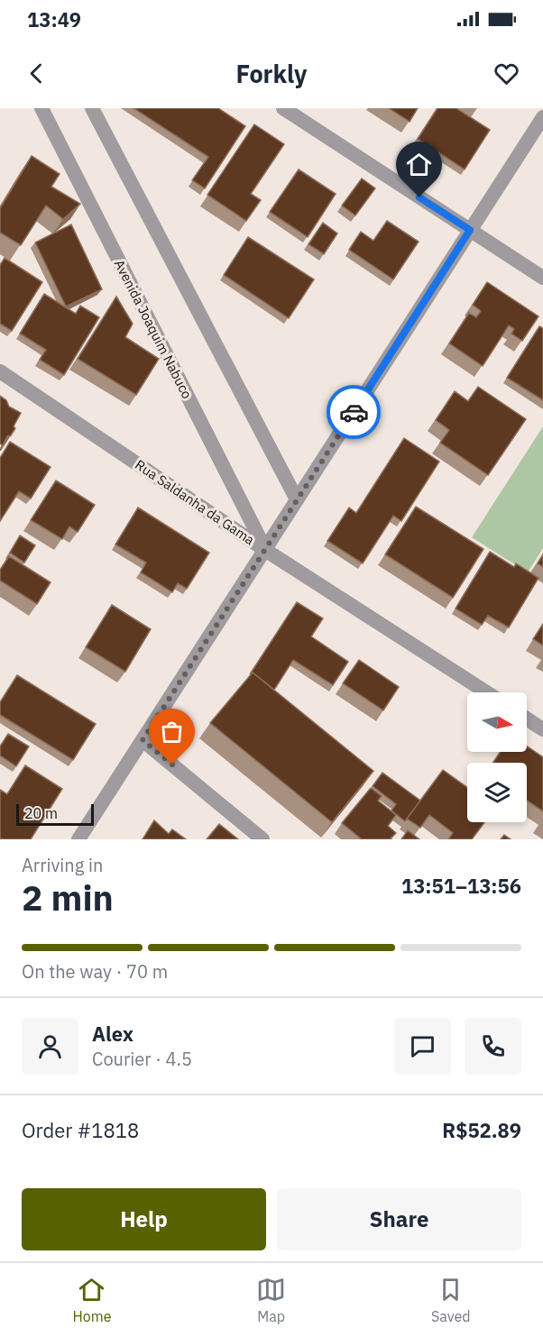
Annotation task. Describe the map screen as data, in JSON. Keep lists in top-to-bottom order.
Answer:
{
  "streets": {
    "street": ["Avenida Joaquim Nabuco", "Rua Saldanha da Gama"]
  },
  "crossings": [
    ["Avenida Joaquim Nabuco", "Rua Saldanha da Gama"]
  ],
  "scale_bar": "20 m",
  "north": "right",
  "page": {
    "status": "13:49",
    "header": "Forkly",
    "scale": "20 m",
    "heading": ["2 min", "Arriving in", "13:51–13:56"],
    "panel": [
      "Alex",
      "Courier · 4.5",
      "Order #1818",
      "R$52.89"
    ],
    "bar": "On the way · 70 m",
    "buttons": ["Help", "Share"],
    "tabs": ["Home", "Map", "Saved"]
  }
}
